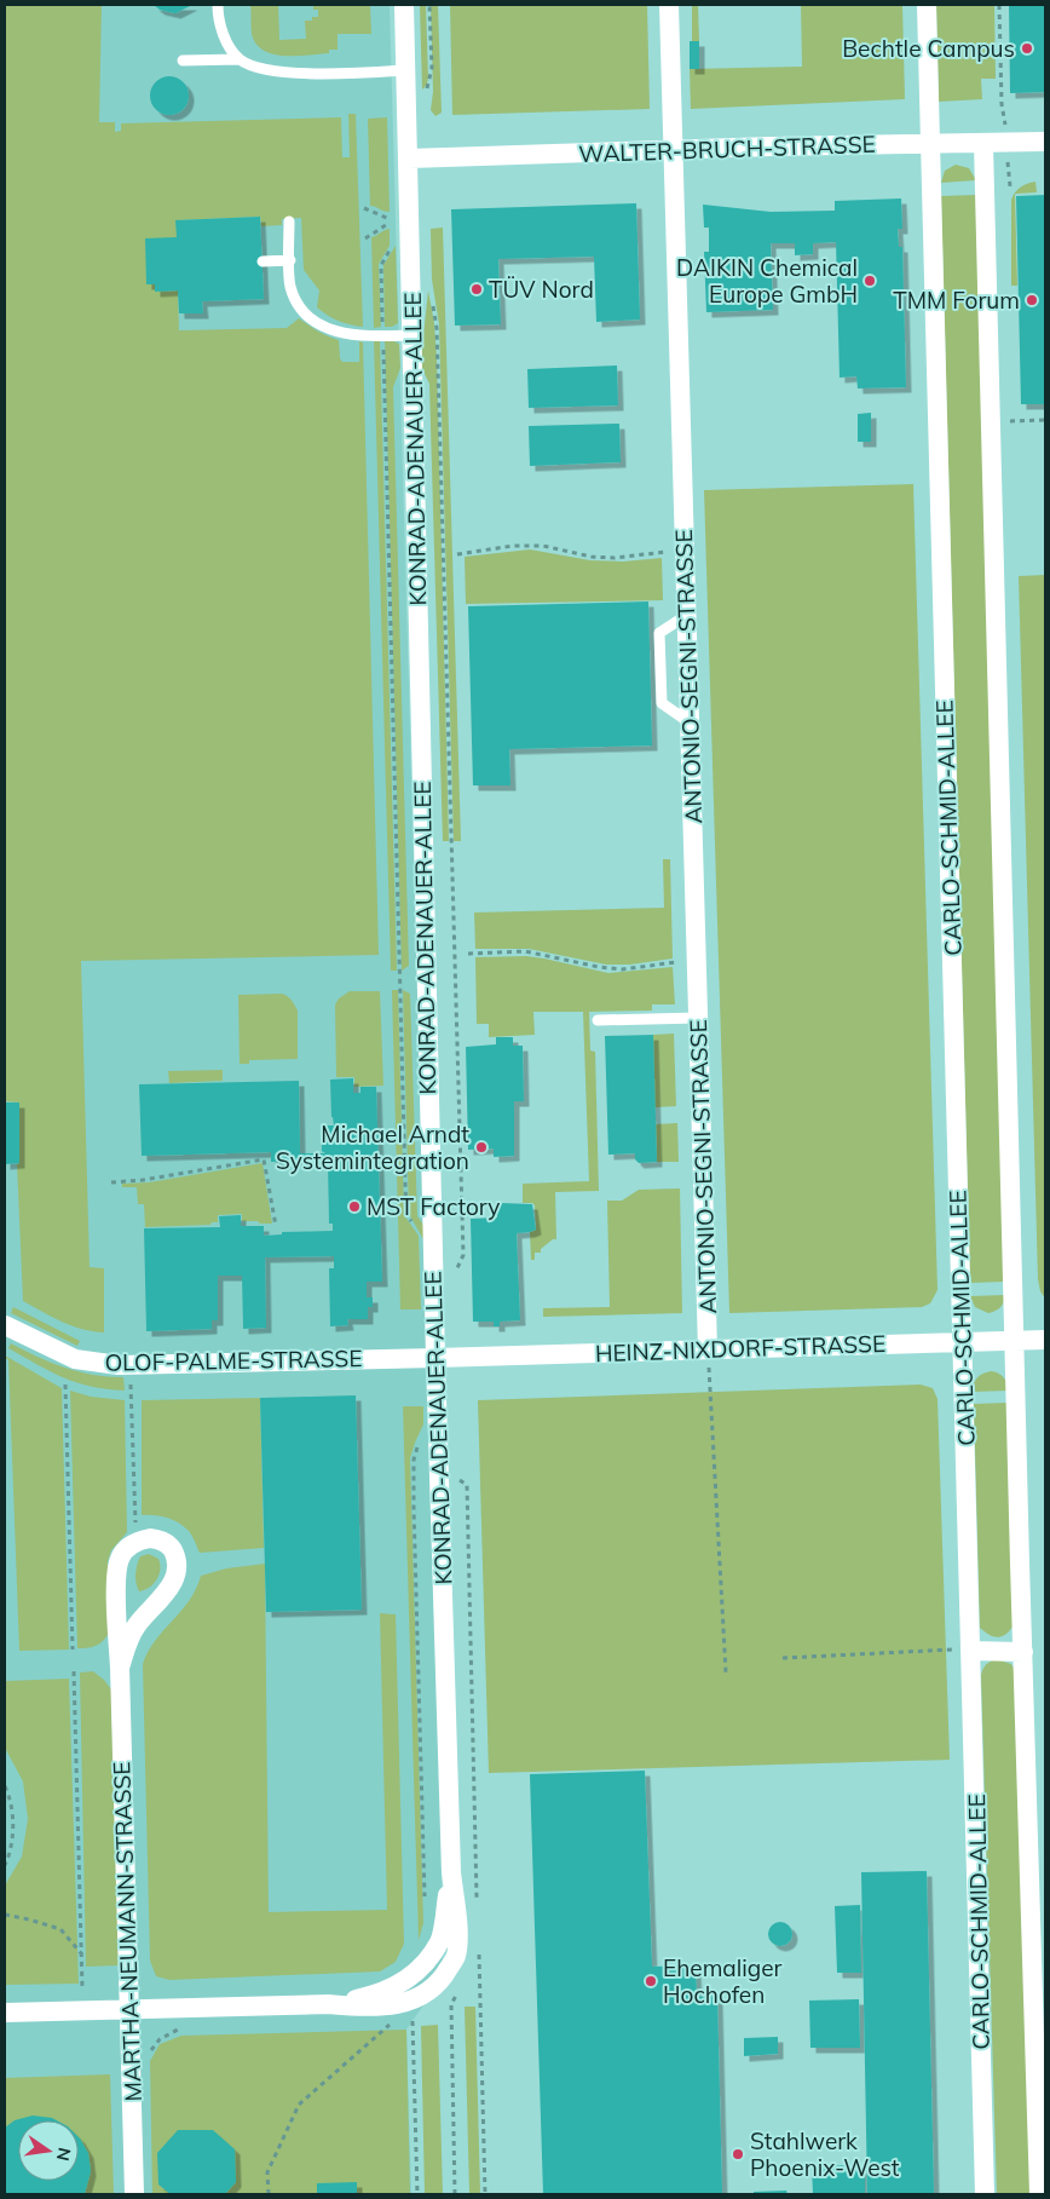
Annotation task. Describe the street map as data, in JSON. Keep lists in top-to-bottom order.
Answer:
{
  "streets": {
    "street": [
      "WALTER-BRUCH-STRASSE",
      "KONRAD-ADENAUER-ALLEE",
      "ANTONIO-SEGNI-STRASSE",
      "CARLO-SCHMID-ALLEE",
      "HEINZ-NIXDORF-STRASSE",
      "OLOF-PALME-STRASSE",
      "MARTHA-NEUMANN-STRASSE"
    ]
  },
  "crossings": [
    ["WALTER-BRUCH-STRASSE", "KONRAD-ADENAUER-ALLEE"],
    ["WALTER-BRUCH-STRASSE", "ANTONIO-SEGNI-STRASSE"],
    ["WALTER-BRUCH-STRASSE", "CARLO-SCHMID-ALLEE"],
    ["KONRAD-ADENAUER-ALLEE", "HEINZ-NIXDORF-STRASSE"],
    ["KONRAD-ADENAUER-ALLEE", "OLOF-PALME-STRASSE"],
    ["ANTONIO-SEGNI-STRASSE", "HEINZ-NIXDORF-STRASSE"],
    ["CARLO-SCHMID-ALLEE", "HEINZ-NIXDORF-STRASSE"],
    ["HEINZ-NIXDORF-STRASSE", "OLOF-PALME-STRASSE"]
  ],
  "places": [
    "Bechtle Campus",
    "DAIKIN Chemical Europe GmbH",
    "TÜV Nord",
    "TMM Forum",
    "Michael Arndt Systemintegration",
    "MST Factory",
    "Ehemaliger Hochofen",
    "Stahlwerk Phoenix-West"
  ],
  "north": "right"
}
